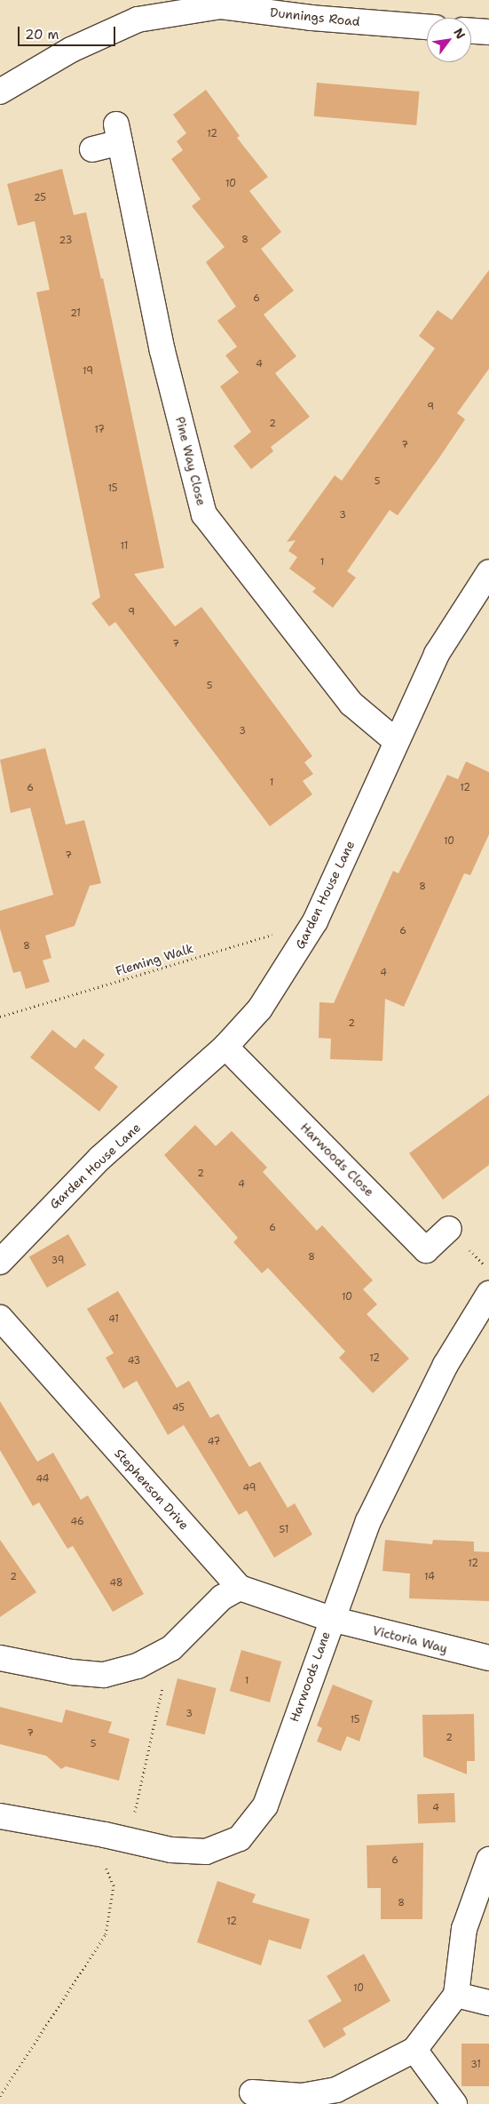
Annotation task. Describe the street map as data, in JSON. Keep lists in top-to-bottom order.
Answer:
{
  "streets": {
    "street": [
      "Dunnings Road",
      "Pine Way Close",
      "Garden House Lane",
      "Harwoods Close",
      "Stephenson Drive",
      "Victoria Way",
      "Harwoods Lane"
    ],
    "path": ["Fleming Walk"]
  },
  "crossings": [
    ["Pine Way Close", "Garden House Lane"],
    ["Garden House Lane", "Fleming Walk"],
    ["Garden House Lane", "Harwoods Close"],
    ["Victoria Way", "Harwoods Lane"]
  ],
  "house_numbers": [
    "12",
    "10",
    "25",
    "8",
    "23",
    "6",
    "21",
    "4",
    "19",
    "9",
    "2",
    "17",
    "7",
    "5",
    "15",
    "3",
    "11",
    "1",
    "9",
    "7",
    "5",
    "3",
    "1",
    "6",
    "12",
    "10",
    "7",
    "8",
    "6",
    "8",
    "4",
    "2",
    "2",
    "4",
    "6",
    "8",
    "39",
    "10",
    "41",
    "12",
    "43",
    "45",
    "47",
    "44",
    "49",
    "46",
    "51",
    "12",
    "2",
    "14",
    "48",
    "1",
    "3",
    "15",
    "7",
    "2",
    "5",
    "4",
    "6",
    "8",
    "12",
    "10",
    "31"
  ],
  "scale_bar": "20 m",
  "north": "top right"
}
